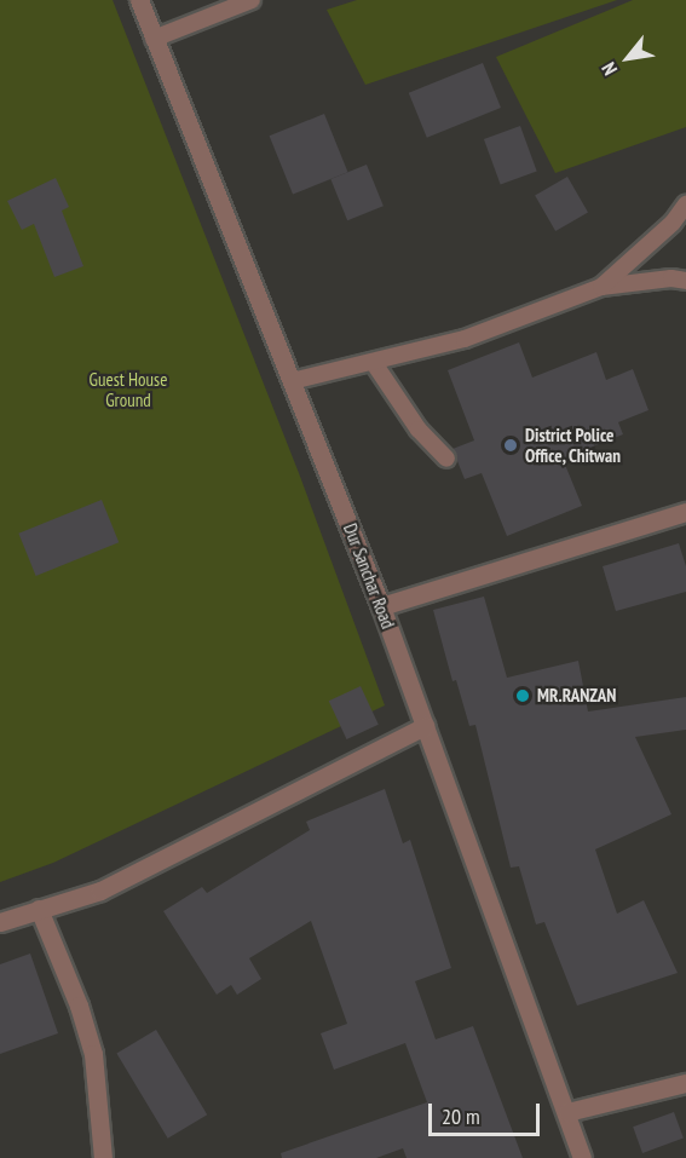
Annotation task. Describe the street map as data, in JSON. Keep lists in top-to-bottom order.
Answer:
{
  "streets": {
    "street": ["Dur Sanchar Road"]
  },
  "parks": ["Guest House Ground"],
  "places": ["District Police Office, Chitwan", "MR.RANZAN"],
  "scale_bar": "20 m",
  "north": "bottom left"
}
